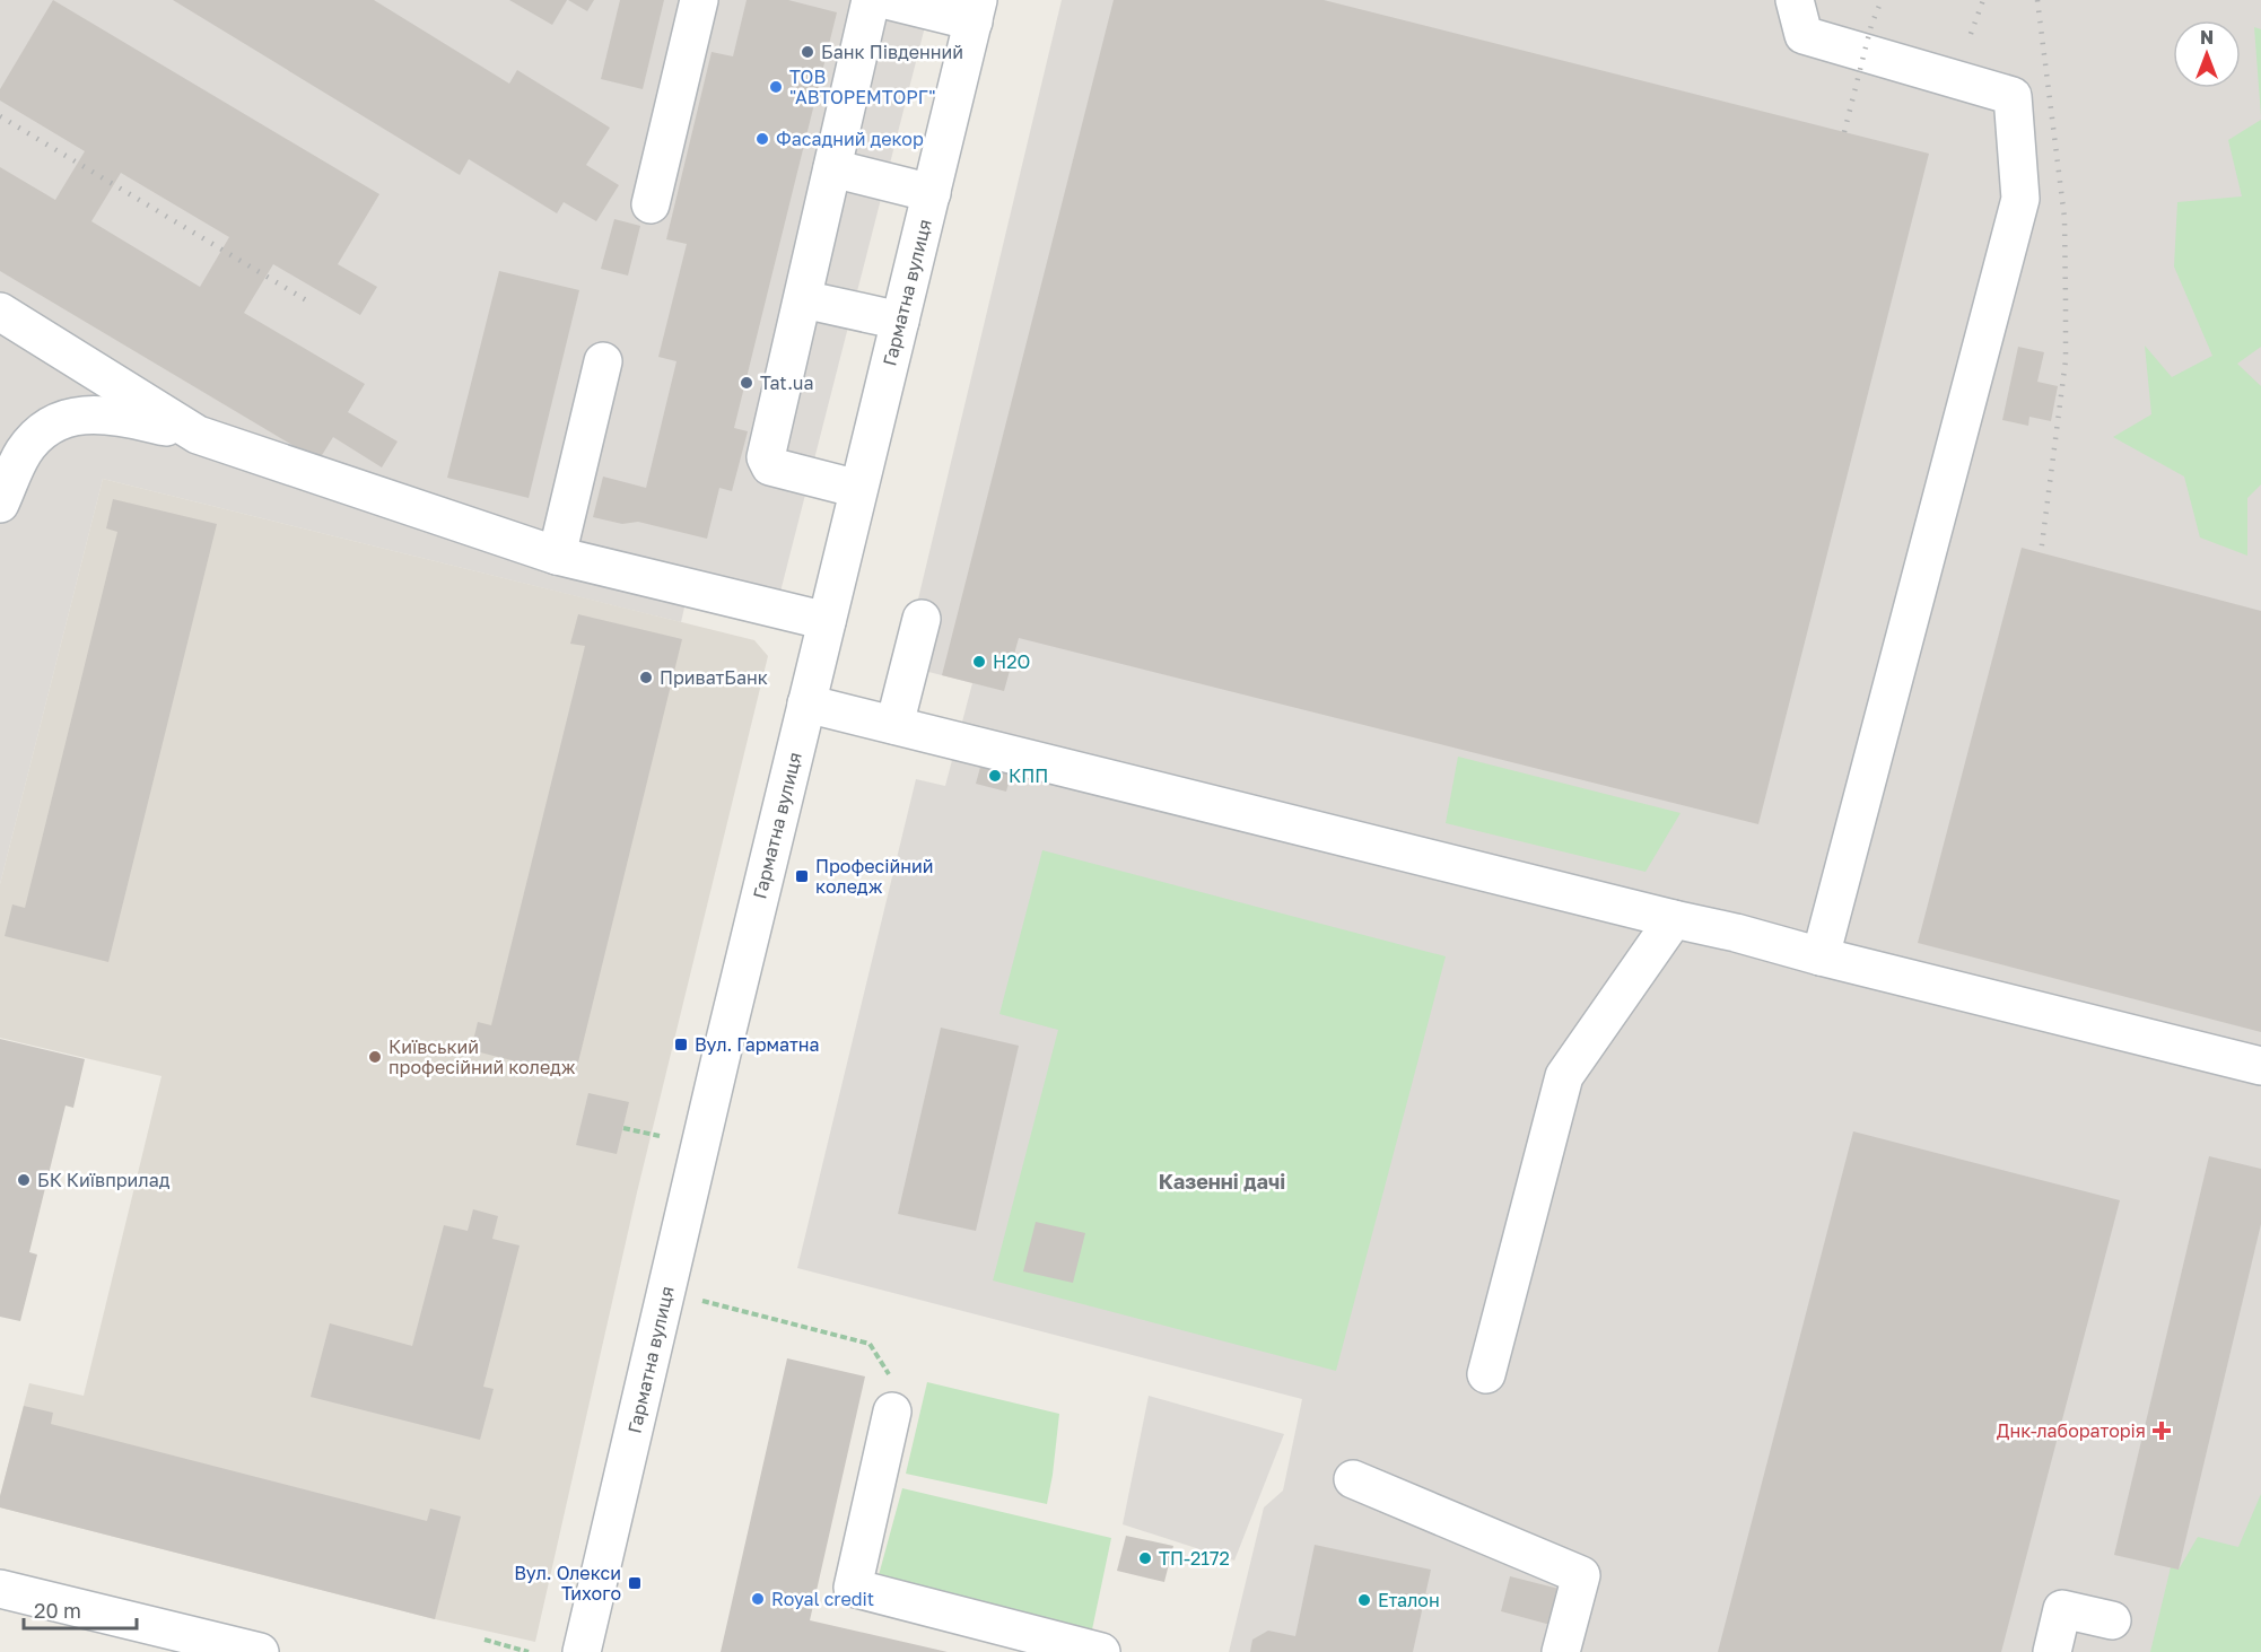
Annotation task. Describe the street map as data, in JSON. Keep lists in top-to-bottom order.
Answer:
{
  "streets": {
    "street": ["Гарматна вулиця"]
  },
  "districts": ["Казенні дачі"],
  "places": {
    "other": [
      "Банк Південний",
      "ТОВ \"АВТОРЕМТОРГ\"",
      "Фасадний декор",
      "Tat.ua",
      "H2O",
      "ПриватБанк",
      "КПП",
      "Київський професійний коледж",
      "БК Київприлад",
      "ТП-2172",
      "Royal credit",
      "Еталон"
    ],
    "transit": ["Професійний коледж", "Вул. Гарматна", "Вул. Олекси Тихого"],
    "health": ["Днк-лабораторія"]
  },
  "scale_bar": "20 m",
  "north": "top"
}
